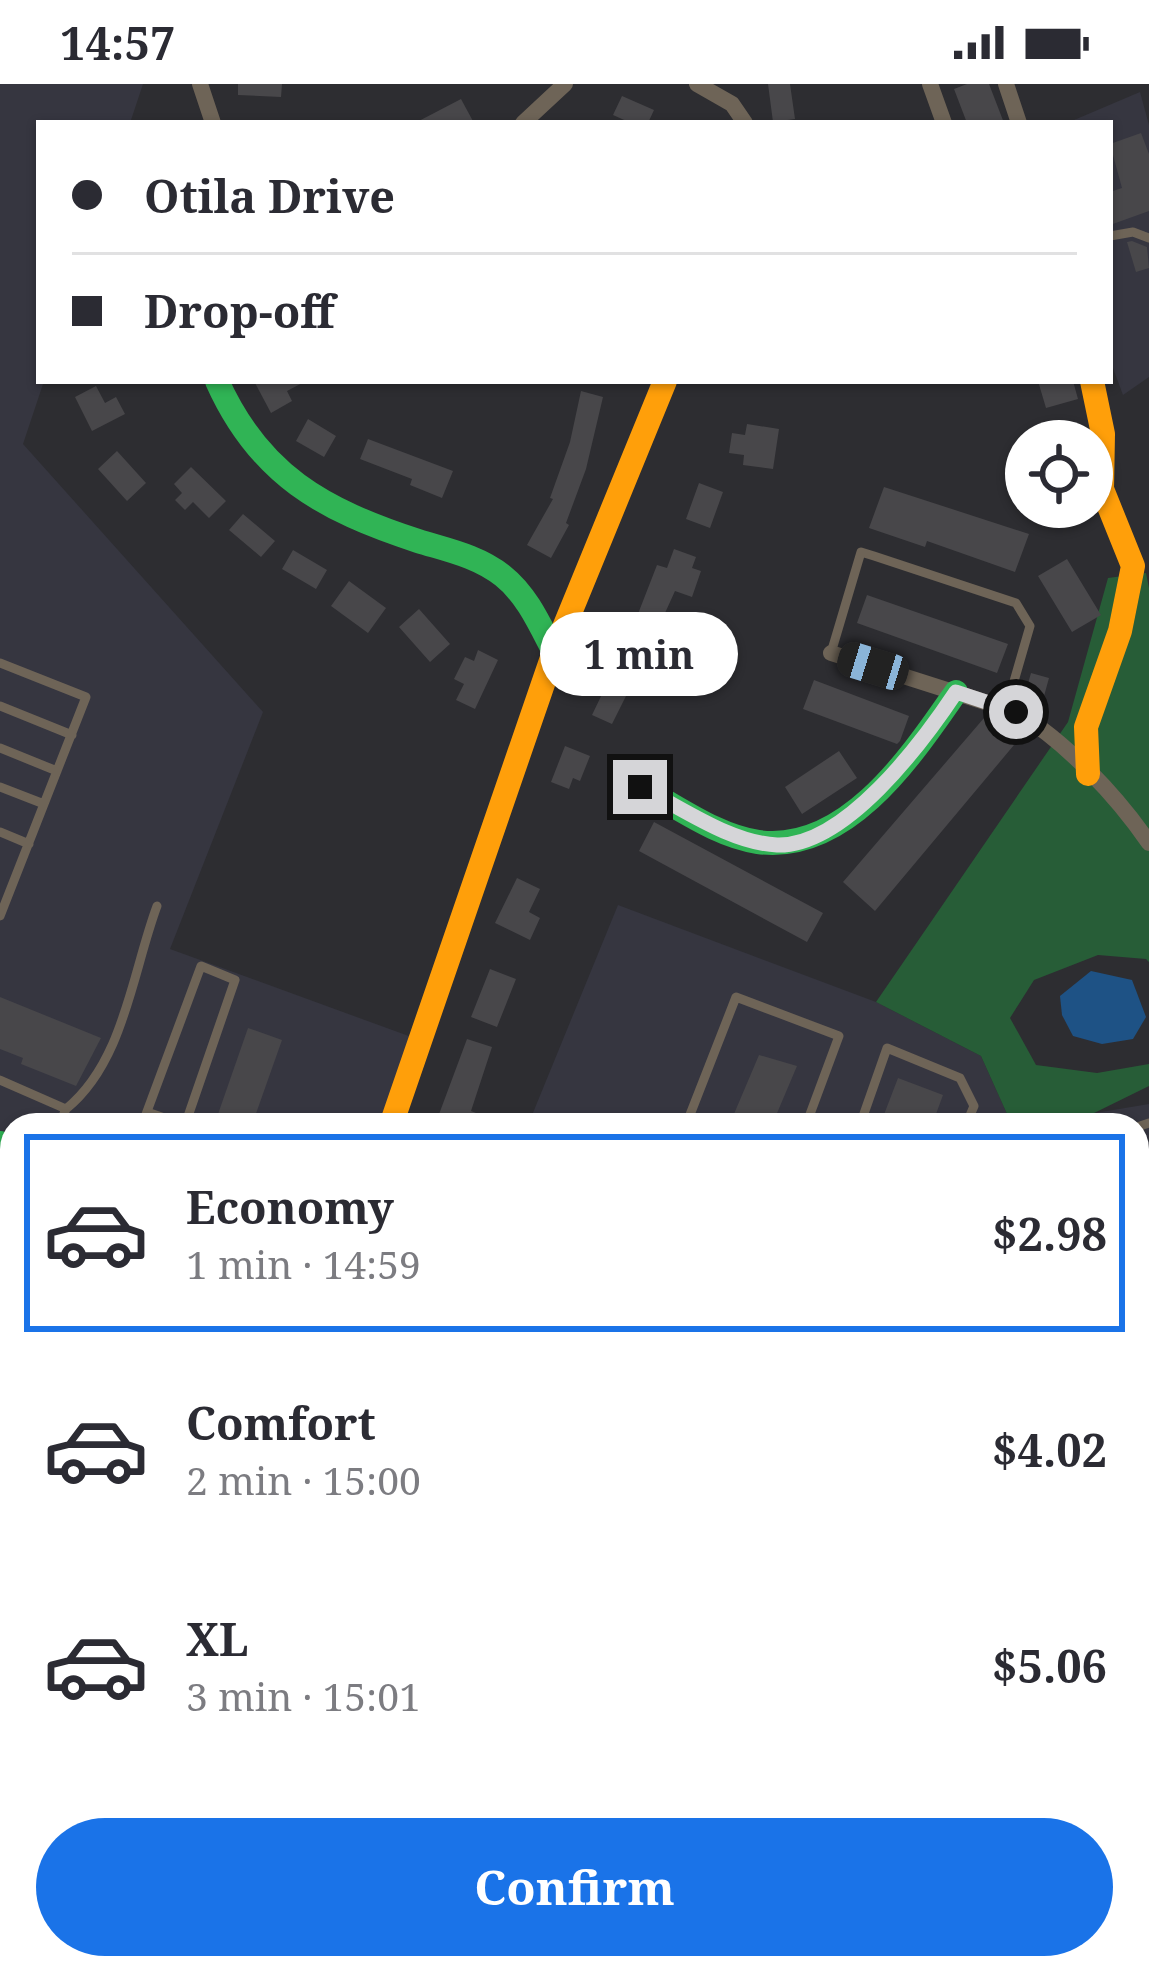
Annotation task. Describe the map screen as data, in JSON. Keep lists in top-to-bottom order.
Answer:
{
  "page": {
    "status": "14:57",
    "banner": ["Otila Drive", "Drop-off"],
    "bubble": "1 min",
    "list": [
      {
        "name": "Economy",
        "note": "1 min · 14:59",
        "value": "$2.98"
      },
      {
        "name": "Comfort",
        "note": "2 min · 15:00",
        "value": "$4.02"
      },
      {
        "name": "XL",
        "note": "3 min · 15:01",
        "value": "$5.06"
      }
    ],
    "buttons": "Confirm"
  }
}
